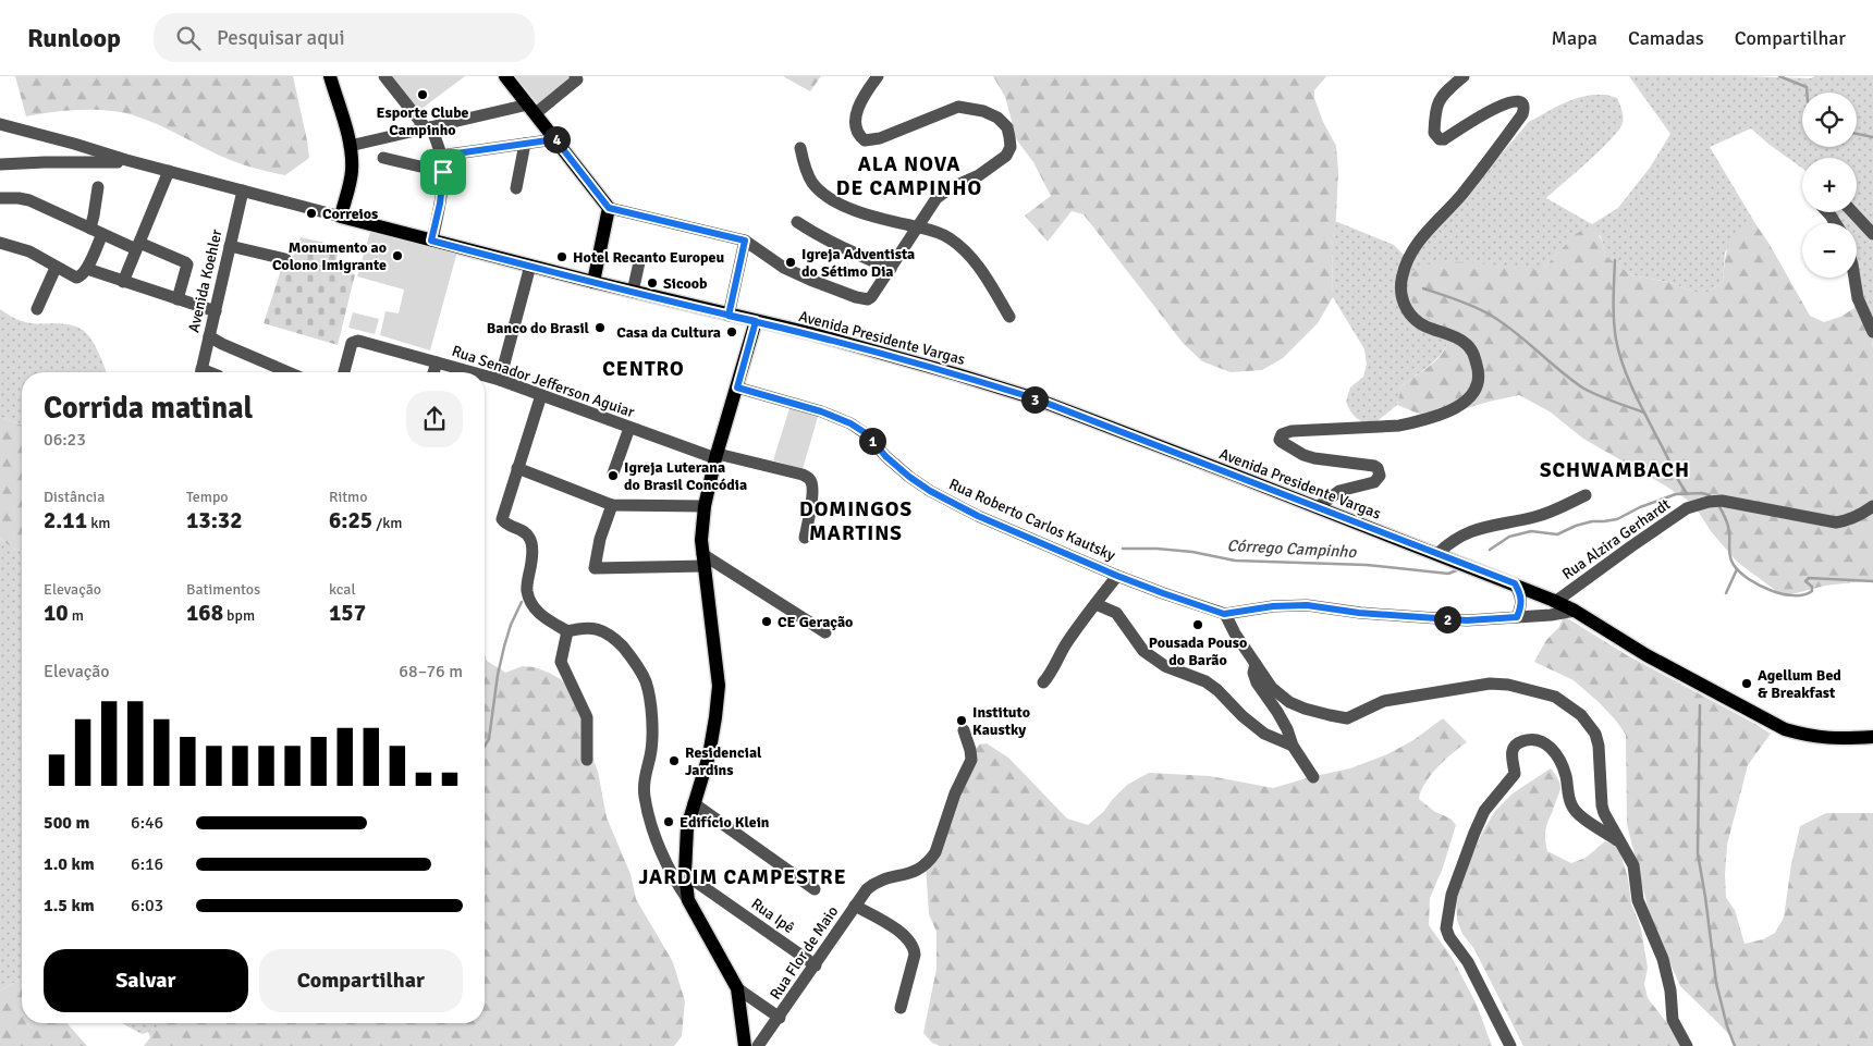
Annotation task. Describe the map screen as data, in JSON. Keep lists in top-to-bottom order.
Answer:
{
  "streets": {
    "main road": ["Avenida Presidente Vargas"],
    "street": [
      "Avenida Koehler",
      "Rua Senador Jefferson Aguiar",
      "Rua Roberto Carlos Kautsky",
      "Rua Alzira Gerhardt",
      "Rua Ipê",
      "Rua Flor de Maio"
    ]
  },
  "crossings": [
    ["Avenida Koehler", "Avenida Presidente Vargas"],
    ["Avenida Presidente Vargas", "Rua Alzira Gerhardt"],
    ["Rua Ipê", "Rua Flor de Maio"]
  ],
  "districts": [
    "ALA NOVA DE CAMPINHO",
    "CENTRO",
    "SCHWAMBACH",
    "DOMINGOS MARTINS",
    "JARDIM CAMPESTRE"
  ],
  "water": ["Córrego Campinho"],
  "places": [
    "Esporte Clube Campinho",
    "Correios",
    "Monumento ao Colono Imigrante",
    "Hotel Recanto Europeu",
    "Igreja Adventista do Sétimo Dia",
    "Sicoob",
    "Banco do Brasil",
    "Casa da Cultura",
    "Igreja Luterana do Brasil Concódia",
    "CE Geração",
    "Pousada Pouso do Barão",
    "Agellum Bed & Breakfast",
    "Instituto Kaustky",
    "Residencial Jardins",
    "Edifício Klein"
  ],
  "page": {
    "header": "Runloop",
    "search": "Pesquisar aqui",
    "nav": ["Mapa", "Camadas", "Compartilhar"],
    "map_buttons": ["+", "−"],
    "pins": [
      "4",
      "3",
      "1",
      "2"
    ],
    "heading": ["Corrida matinal", "06:23"],
    "stats": [
      ["Distância", "2.11 km"],
      ["Tempo", "13:32"],
      ["Ritmo", "6:25 /km"],
      ["Elevação", "10 m"],
      ["Batimentos", "168 bpm"],
      ["kcal", "157"]
    ],
    "chart": ["Elevação", "68–76 m"],
    "list": [
      {
        "name": "500 m",
        "note": "6:46"
      },
      {
        "name": "1.0 km",
        "note": "6:16"
      },
      {
        "name": "1.5 km",
        "note": "6:03"
      }
    ],
    "buttons": ["Salvar", "Compartilhar"]
  }
}
